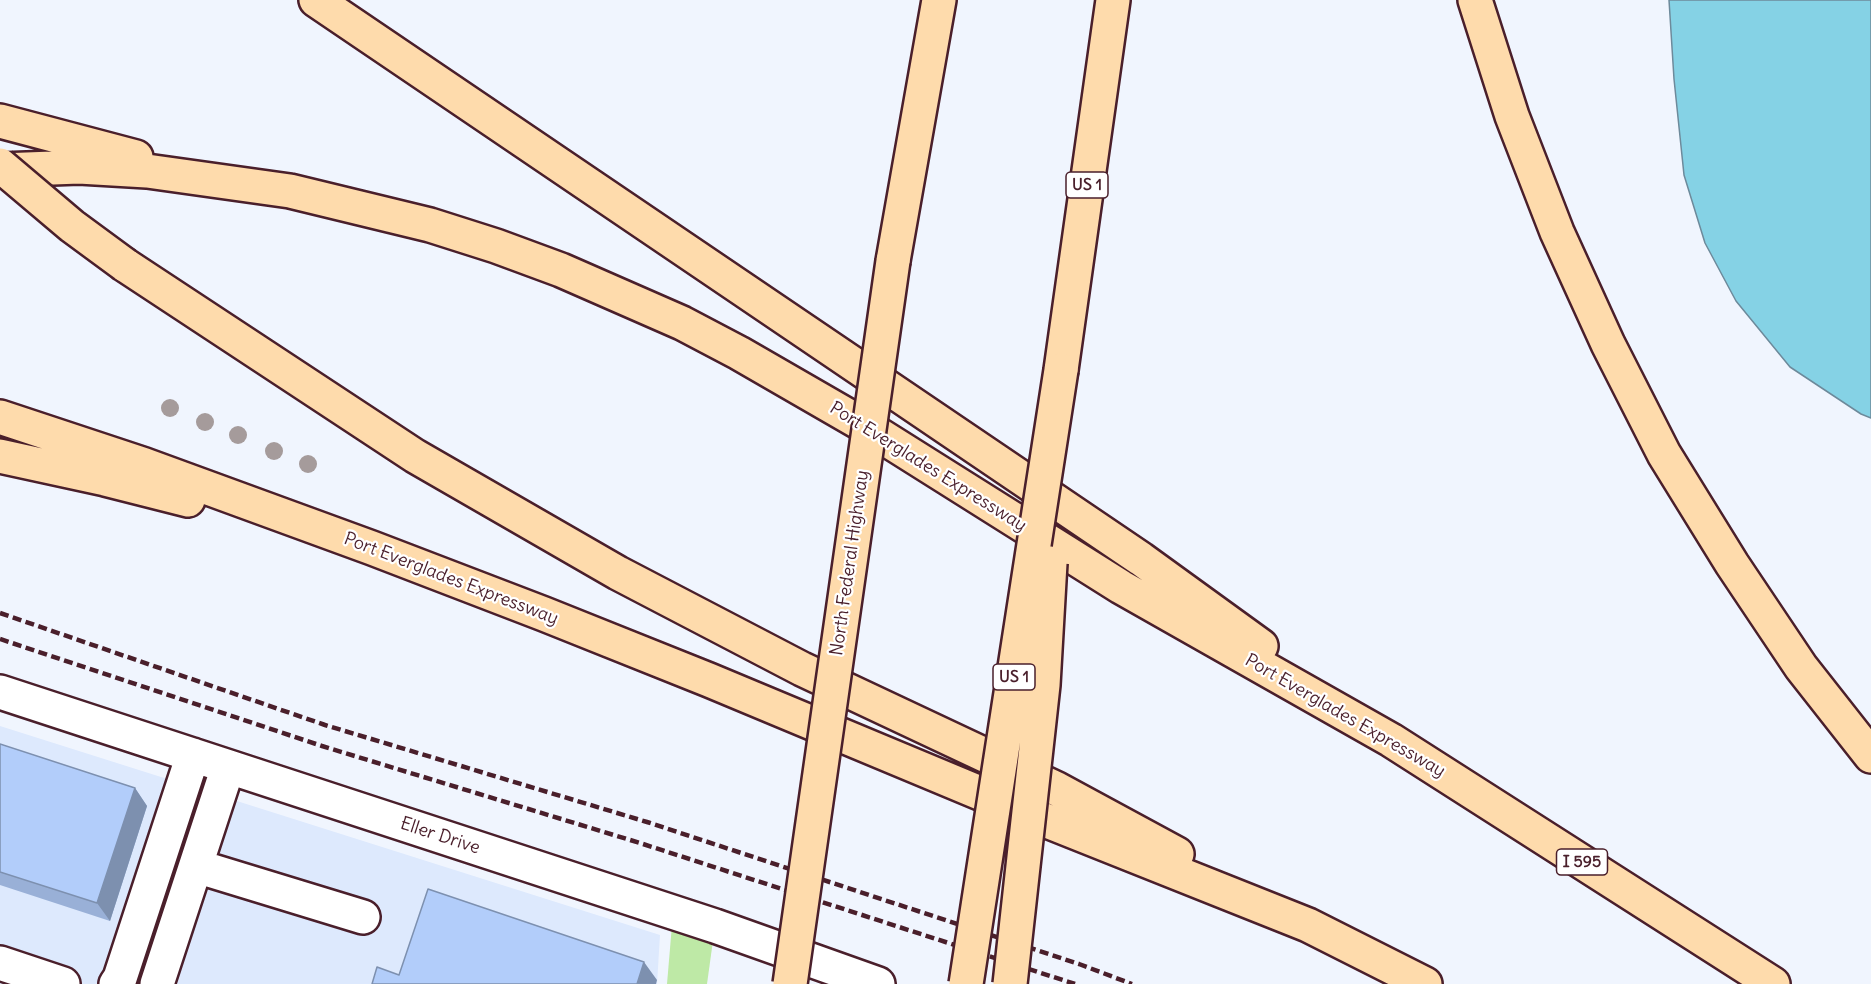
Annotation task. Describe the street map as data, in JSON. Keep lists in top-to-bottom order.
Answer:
{
  "streets": {
    "main road": [
      "US 1",
      "Port Everglades Expressway",
      "North Federal Highway",
      "I 595"
    ],
    "street": ["Eller Drive"]
  }
}
